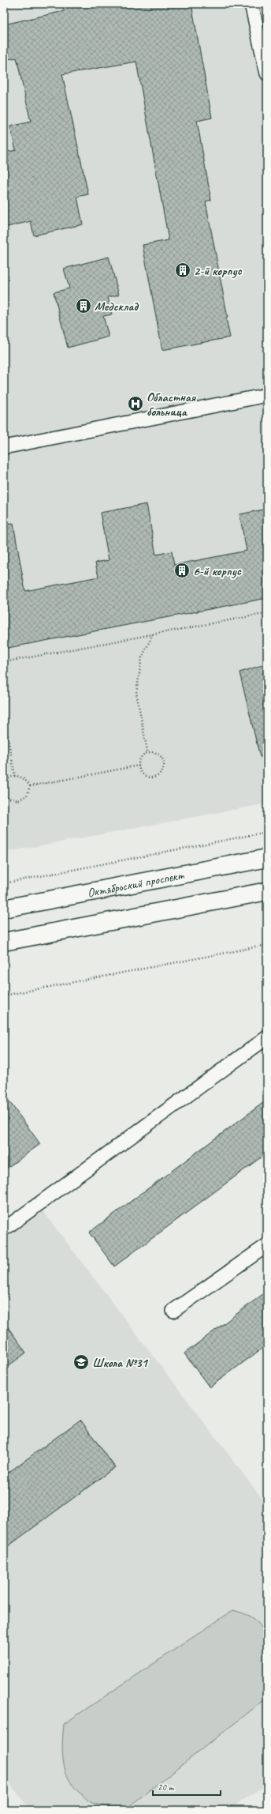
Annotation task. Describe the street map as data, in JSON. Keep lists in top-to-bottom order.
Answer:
{
  "streets": {
    "main road": ["Октябрьский проспект"]
  },
  "places": {
    "building": ["2-й корпус", "Медсклад", "6-й корпус"],
    "hospital": ["Областная больница"],
    "school or university": ["Школа №31"]
  },
  "scale_bar": "20 m"
}
